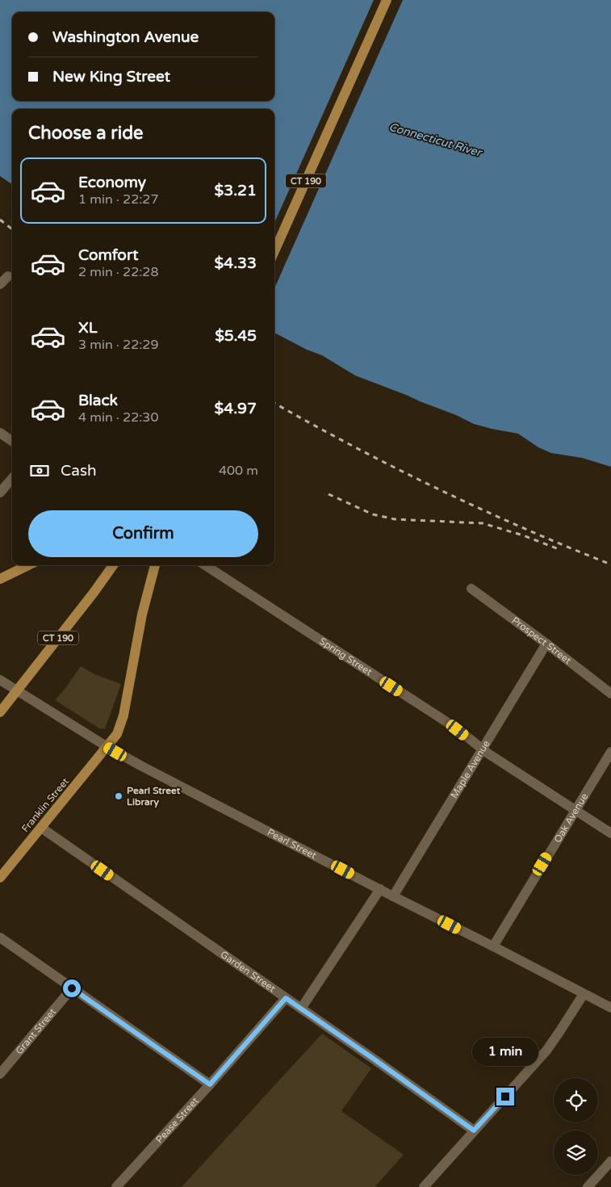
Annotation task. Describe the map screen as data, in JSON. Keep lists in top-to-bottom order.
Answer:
{
  "streets": {
    "main road": ["CT 190", "Franklin Street"],
    "street": [
      "Prospect Street",
      "Spring Street",
      "Maple Avenue",
      "Oak Avenue",
      "Pearl Street",
      "Garden Street",
      "Grant Street",
      "Pease Street"
    ]
  },
  "crossings": [
    ["Prospect Street", "Maple Avenue"],
    ["Spring Street", "Maple Avenue"],
    ["Spring Street", "Oak Avenue"],
    ["Maple Avenue", "Pearl Street"],
    ["Franklin Street", "Pearl Street"],
    ["Franklin Street", "Garden Street"],
    ["Oak Avenue", "Pearl Street"],
    ["Garden Street", "Pease Street"]
  ],
  "water": ["Connecticut River"],
  "places": ["Pearl Street Library"],
  "page": {
    "banner": ["Washington Avenue", "New King Street"],
    "heading": "Choose a ride",
    "list": [
      {
        "name": "Economy",
        "note": "1 min · 22:27",
        "value": "$3.21"
      },
      {
        "name": "Comfort",
        "note": "2 min · 22:28",
        "value": "$4.33"
      },
      {
        "name": "XL",
        "note": "3 min · 22:29",
        "value": "$5.45"
      },
      {
        "name": "Black",
        "note": "4 min · 22:30",
        "value": "$4.97"
      }
    ],
    "pay": ["Cash", "400 m"],
    "buttons": "Confirm",
    "bubble": "1 min"
  }
}
